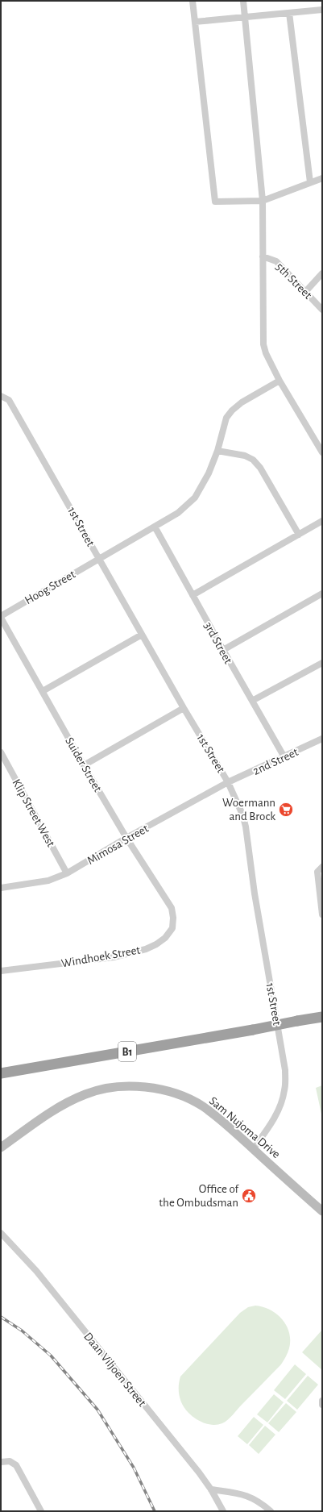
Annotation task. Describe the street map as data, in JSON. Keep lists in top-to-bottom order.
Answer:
{
  "streets": {
    "highway": ["B1"],
    "main road": ["Sam Nujoma Drive"],
    "street": [
      "5th Street",
      "1st Street",
      "Hoog Street",
      "3rd Street",
      "2nd Street",
      "Suider Street",
      "Klip Street West",
      "Mimosa Street",
      "Windhoek Street",
      "Daan Viljoen Street"
    ]
  },
  "crossings": [
    ["1st Street", "Hoog Street"],
    ["1st Street", "2nd Street"],
    ["1st Street", "Mimosa Street"],
    ["1st Street", "Sam Nujoma Drive"],
    ["Hoog Street", "3rd Street"],
    ["Hoog Street", "Suider Street"],
    ["3rd Street", "2nd Street"],
    ["2nd Street", "Mimosa Street"],
    ["Suider Street", "Mimosa Street"],
    ["Suider Street", "Windhoek Street"],
    ["Klip Street West", "Mimosa Street"]
  ],
  "places": {
    "supermarket": ["Woermann and Brock"],
    "public building": ["Office of the Ombudsman"]
  }
}
